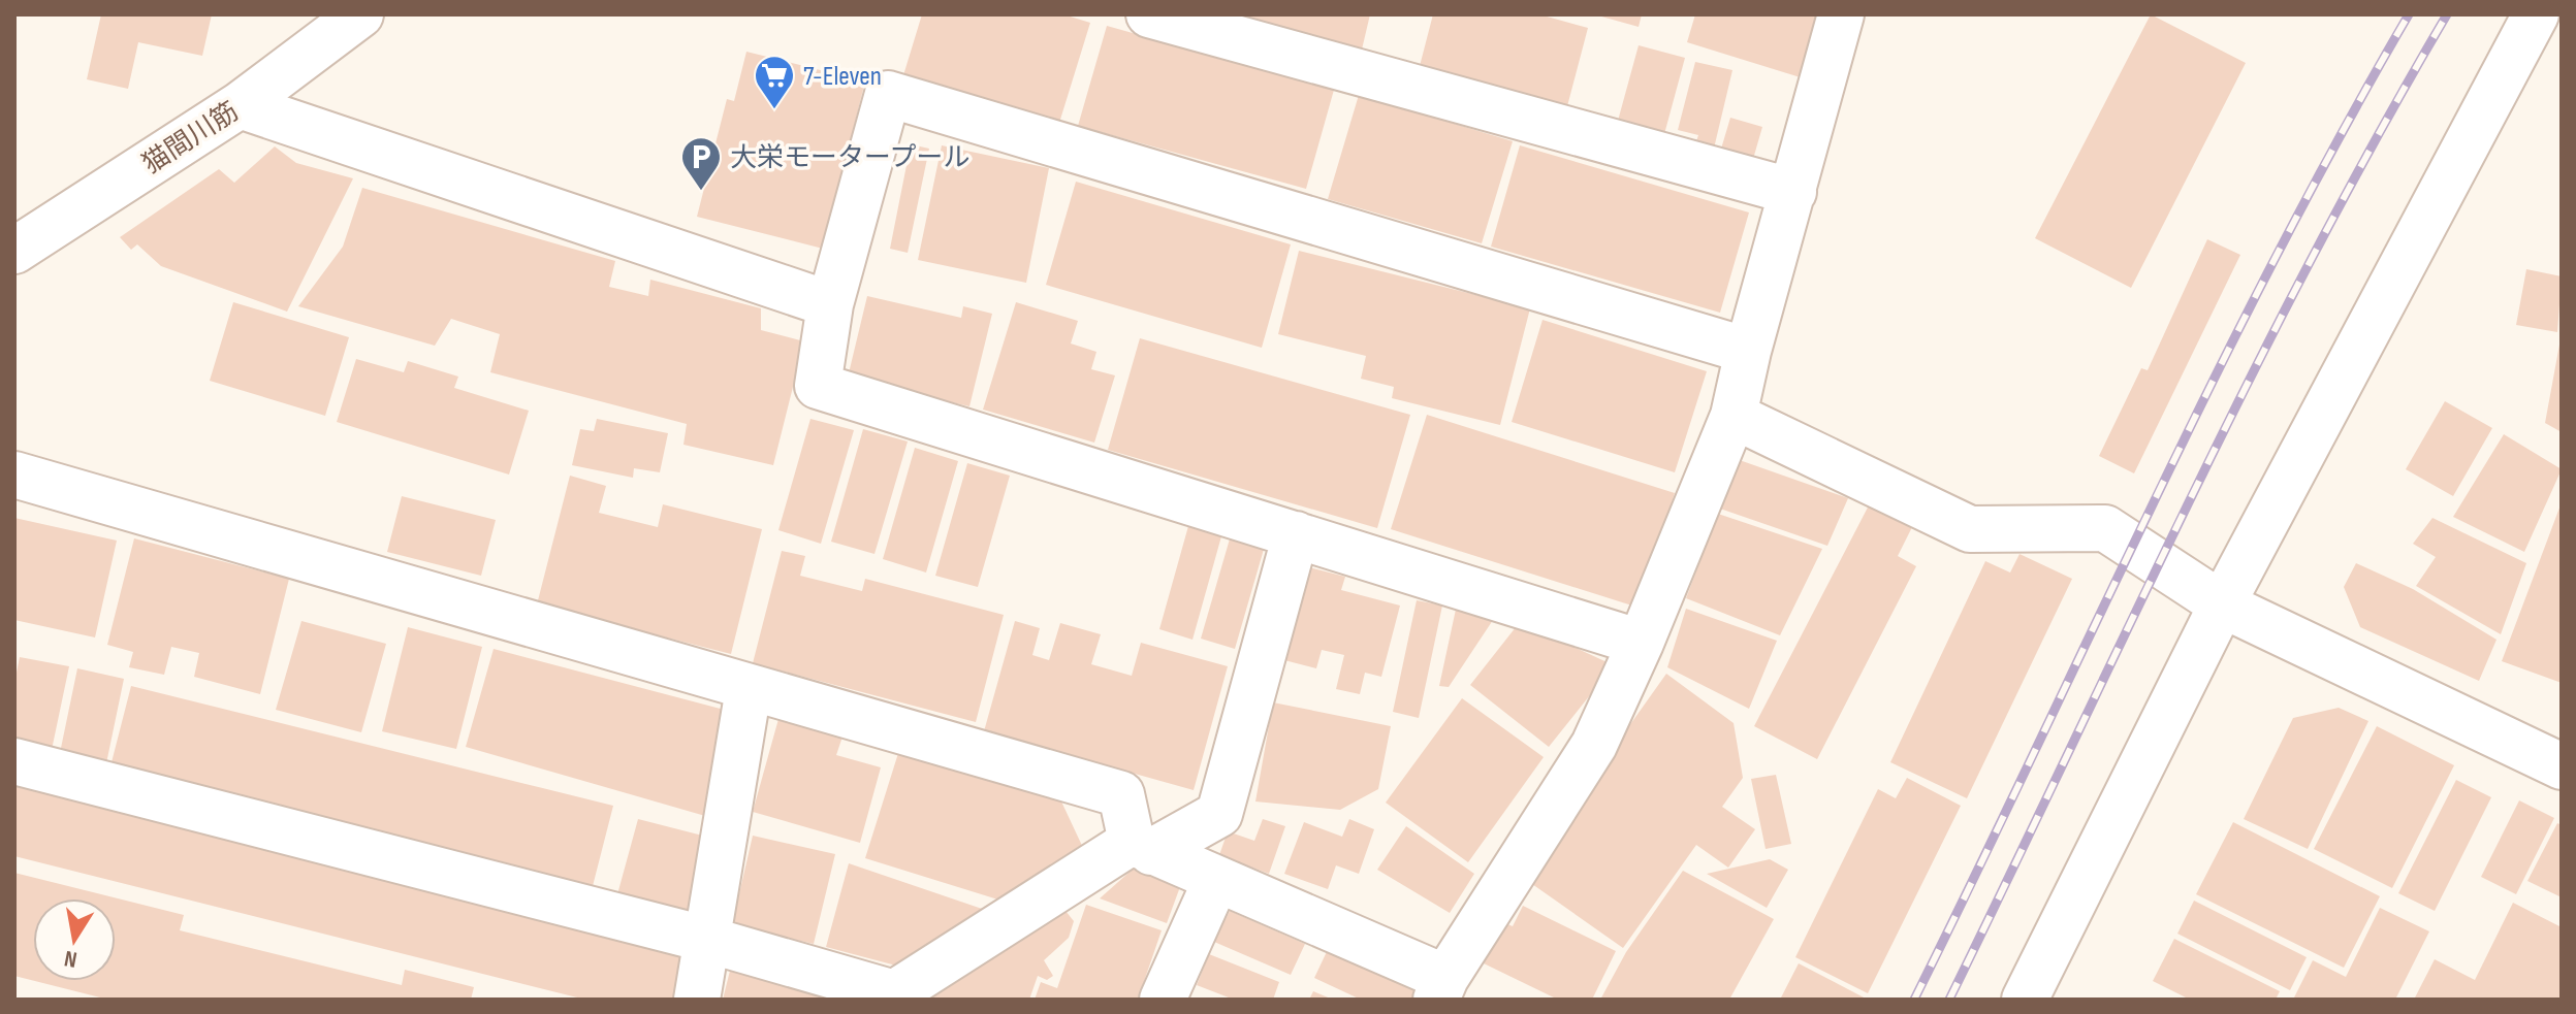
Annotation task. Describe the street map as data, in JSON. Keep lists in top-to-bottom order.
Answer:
{
  "streets": {
    "street": ["猫間川筋"]
  },
  "places": {
    "supermarket": ["7-Eleven"],
    "parking": ["大栄モータープール"]
  },
  "north": "bottom"
}
